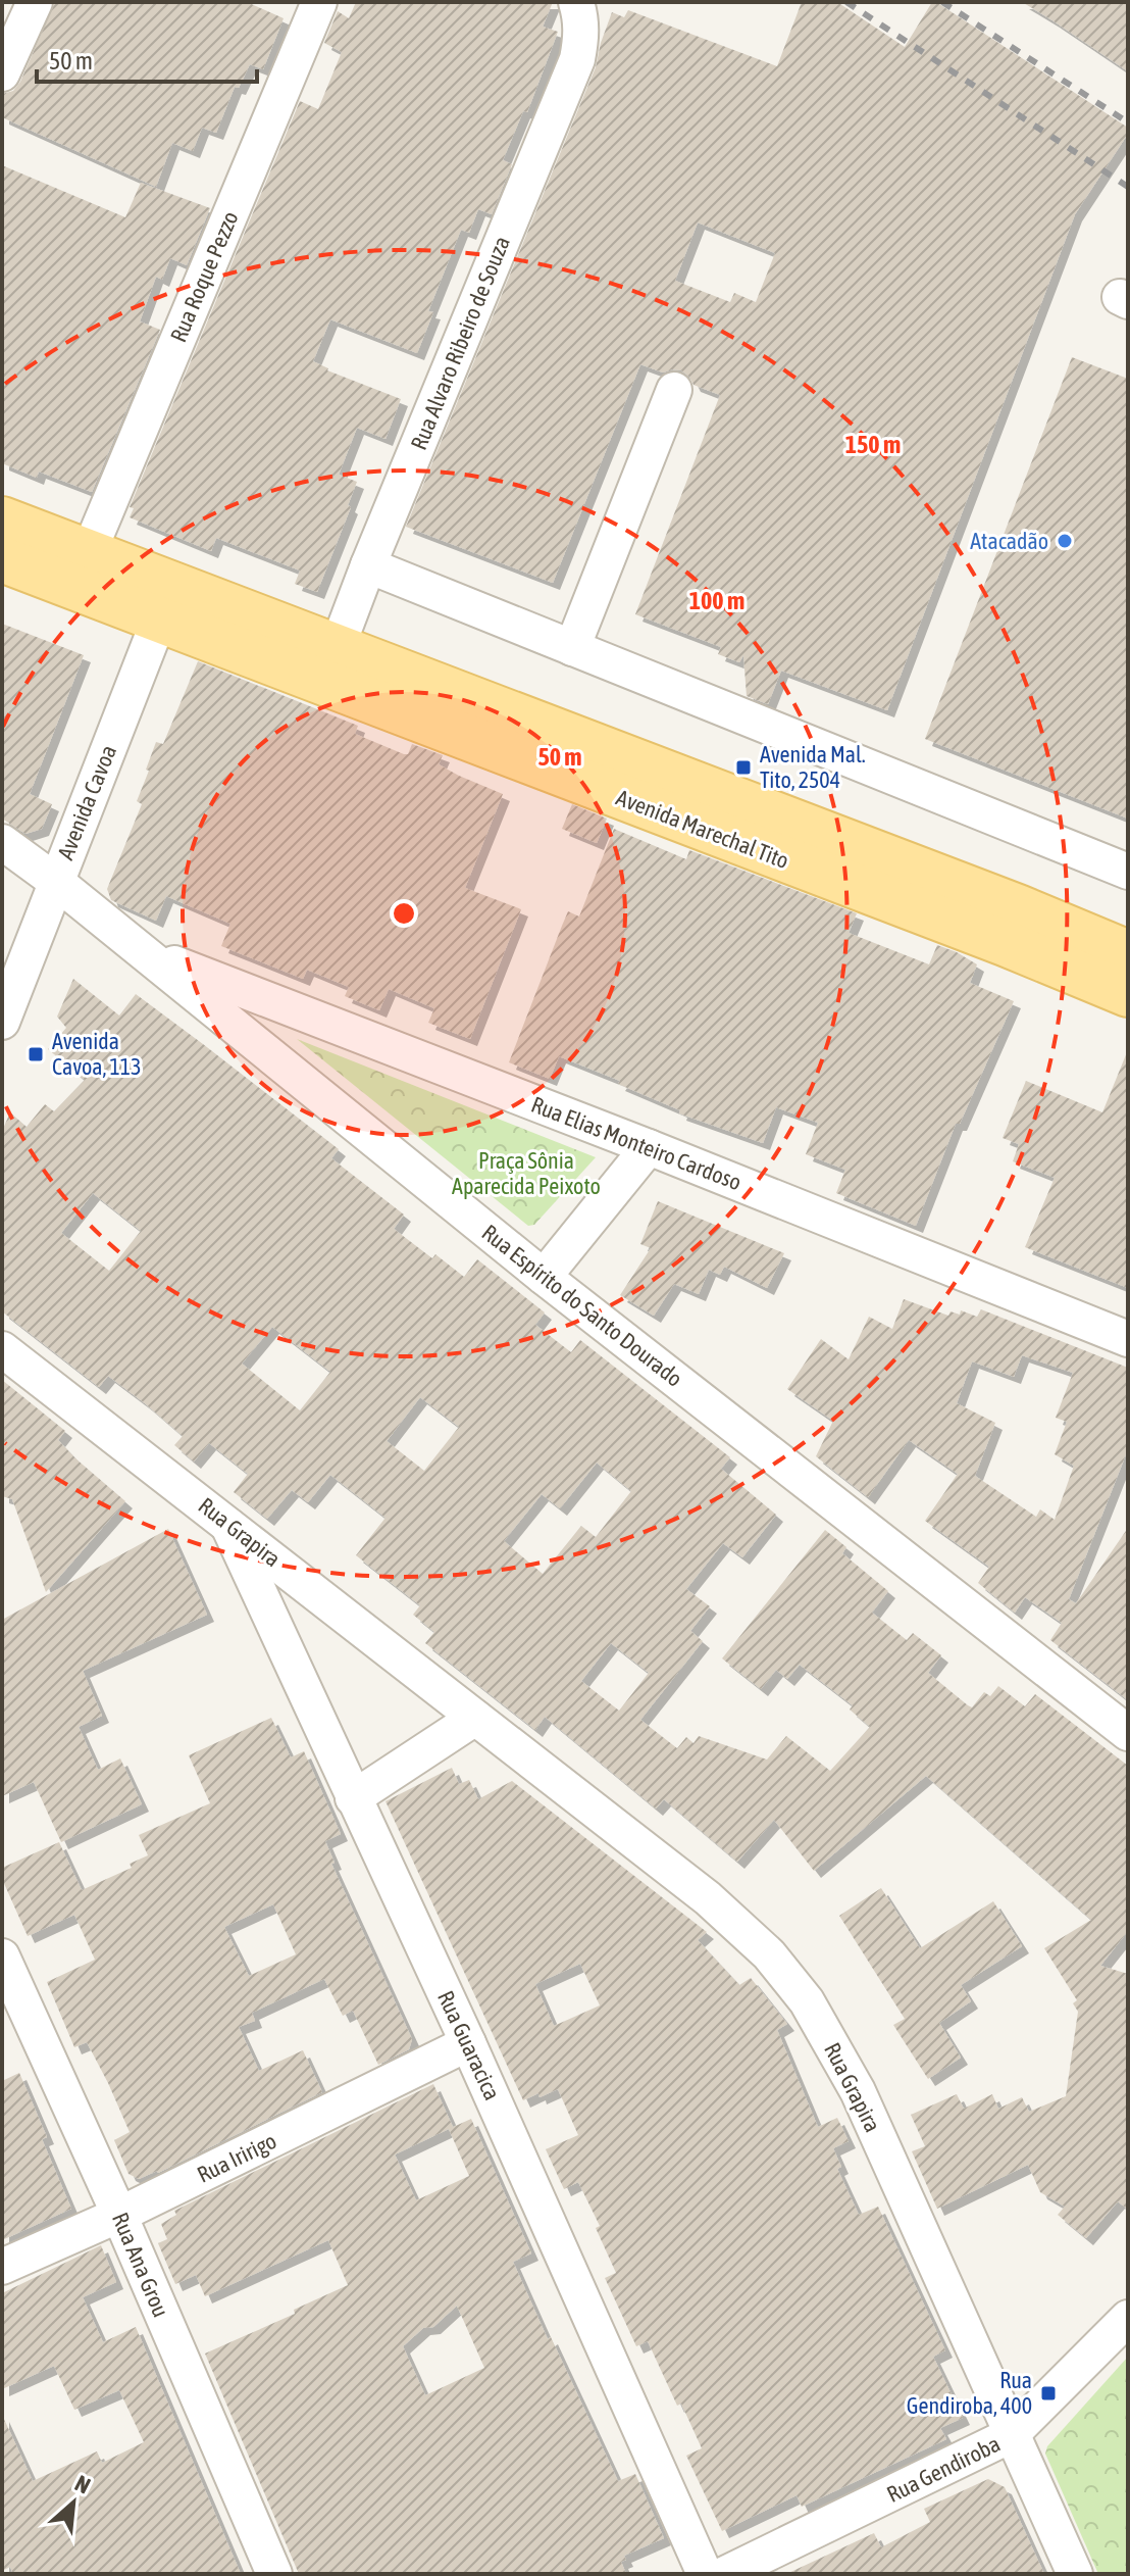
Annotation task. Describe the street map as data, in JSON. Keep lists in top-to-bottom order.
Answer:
{
  "streets": {
    "main road": ["Avenida Marechal Tito"],
    "street": [
      "Rua Roque Pezzo",
      "Rua Alvaro Ribeiro de Souza",
      "Avenida Cavoa",
      "Rua Elias Monteiro Cardoso",
      "Rua Espírito do Santo Dourado",
      "Rua Grapira",
      "Rua Guaracica",
      "Rua Iririgo",
      "Rua Ana Grou",
      "Rua Gendiroba"
    ]
  },
  "crossings": [
    ["Rua Roque Pezzo", "Avenida Marechal Tito"],
    ["Rua Alvaro Ribeiro de Souza", "Avenida Marechal Tito"],
    ["Avenida Cavoa", "Avenida Marechal Tito"],
    ["Avenida Cavoa", "Rua Espírito do Santo Dourado"],
    ["Rua Elias Monteiro Cardoso", "Rua Espírito do Santo Dourado"],
    ["Rua Grapira", "Rua Guaracica"],
    ["Rua Grapira", "Rua Gendiroba"],
    ["Rua Guaracica", "Rua Iririgo"],
    ["Rua Iririgo", "Rua Ana Grou"]
  ],
  "parks": ["Praça Sônia Aparecida Peixoto"],
  "places": {
    "other": ["Atacadão"],
    "transit": ["Avenida Mal. Tito, 2504", "Avenida Cavoa, 113", "Rua Gendiroba, 400"]
  },
  "scale_bar": "50 m",
  "north": "top right",
  "rings": ["150 m", "100 m", "50 m"]
}
